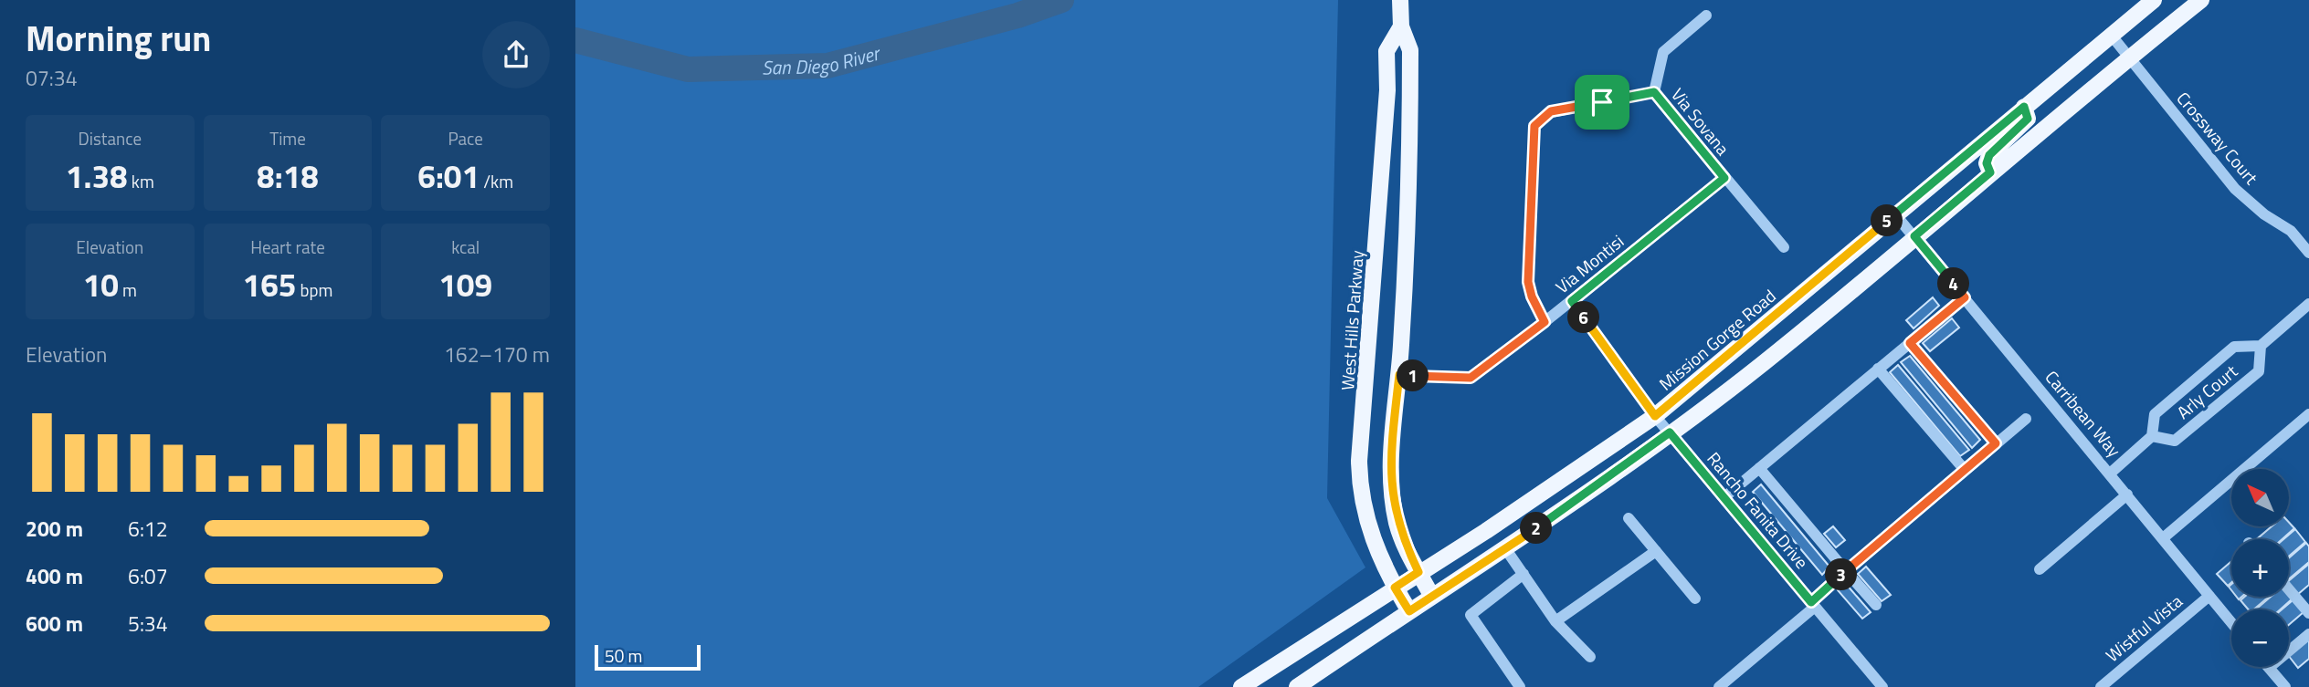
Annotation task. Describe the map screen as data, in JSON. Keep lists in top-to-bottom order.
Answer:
{
  "streets": {
    "main road": ["West Hills Parkway", "Mission Gorge Road"],
    "street": [
      "Via Sovana",
      "Crossway Court",
      "Via Montisi",
      "Arly Court",
      "Carribean Way",
      "Rancho Fanita Drive",
      "Wistful Vista"
    ]
  },
  "crossings": [
    ["Via Sovana", "Via Montisi"],
    ["Crossway Court", "Mission Gorge Road"],
    ["Via Montisi", "West Hills Parkway"],
    ["Via Montisi", "Rancho Fanita Drive"],
    ["West Hills Parkway", "Mission Gorge Road"],
    ["Mission Gorge Road", "Carribean Way"],
    ["Mission Gorge Road", "Rancho Fanita Drive"],
    ["Arly Court", "Carribean Way"],
    ["Carribean Way", "Wistful Vista"]
  ],
  "water": ["San Diego River"],
  "scale_bar": "50 m",
  "north": "top left",
  "page": {
    "heading": ["Morning run", "07:34"],
    "stats": [
      ["Distance", "1.38 km"],
      ["Time", "8:18"],
      ["Pace", "6:01 /km"],
      ["Elevation", "10 m"],
      ["Heart rate", "165 bpm"],
      ["kcal", "109"]
    ],
    "pins": [
      "5",
      "4",
      "6",
      "1",
      "2",
      "3"
    ],
    "chart": ["Elevation", "162–170 m"],
    "map_buttons": ["+", "−"],
    "list": [
      {
        "name": "200 m",
        "note": "6:12"
      },
      {
        "name": "400 m",
        "note": "6:07"
      },
      {
        "name": "600 m",
        "note": "5:34"
      }
    ],
    "scale": "50 m"
  }
}
